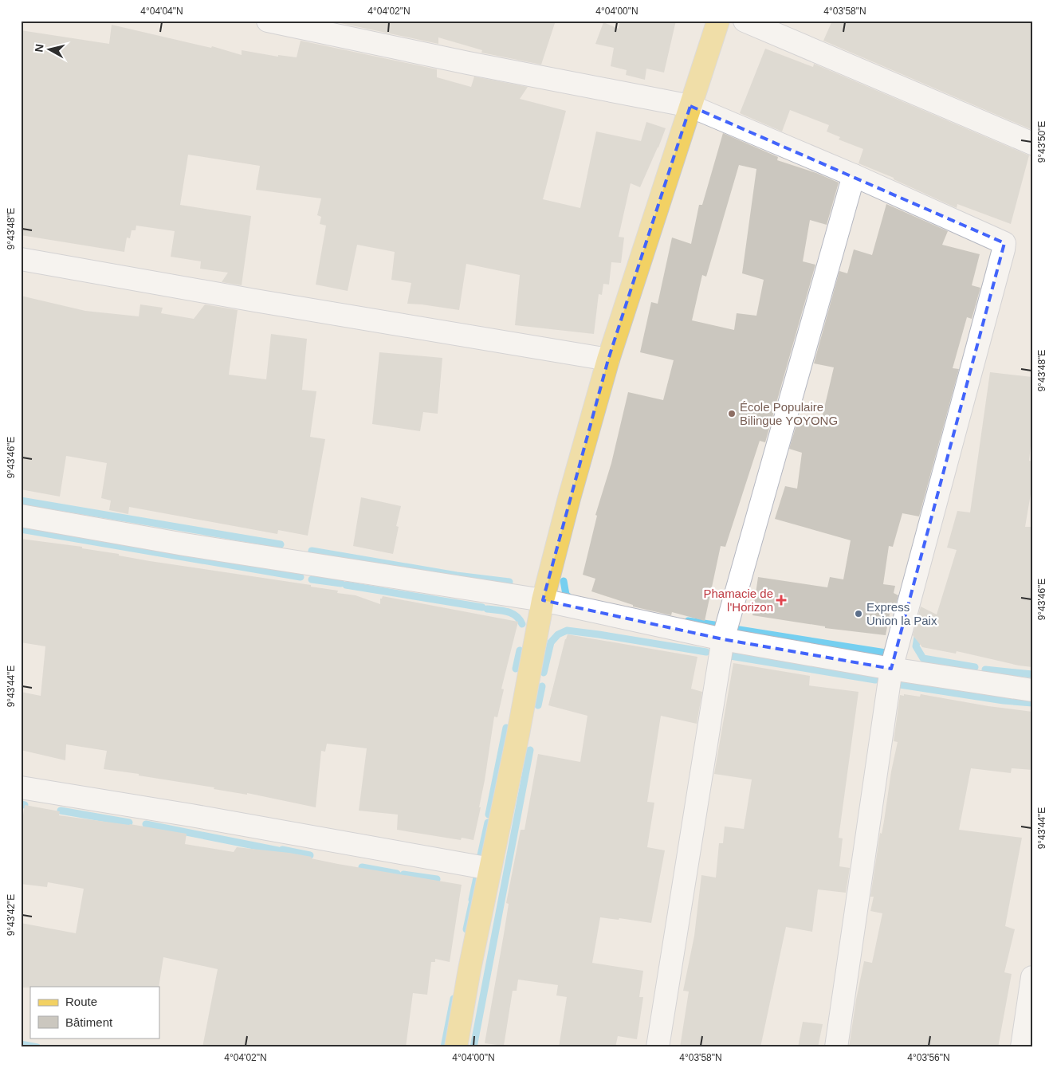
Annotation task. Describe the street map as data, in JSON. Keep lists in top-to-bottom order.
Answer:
{
  "places": {
    "other": ["École Populaire Bilingue YOYONG", "Express Union la Paix"],
    "health": ["Phamacie de l'Horizon"]
  },
  "legend": ["Route", "Bâtiment"],
  "north": "left",
  "coordinates": [
    "4°04'04\"N",
    "4°04'02\"N",
    "4°04'00\"N",
    "4°03'58\"N",
    "9°43'50\"E",
    "9°43'48\"E",
    "9°43'46\"E",
    "9°43'44\"E",
    "9°43'42\"E",
    "4°03'56\"N"
  ]
}
